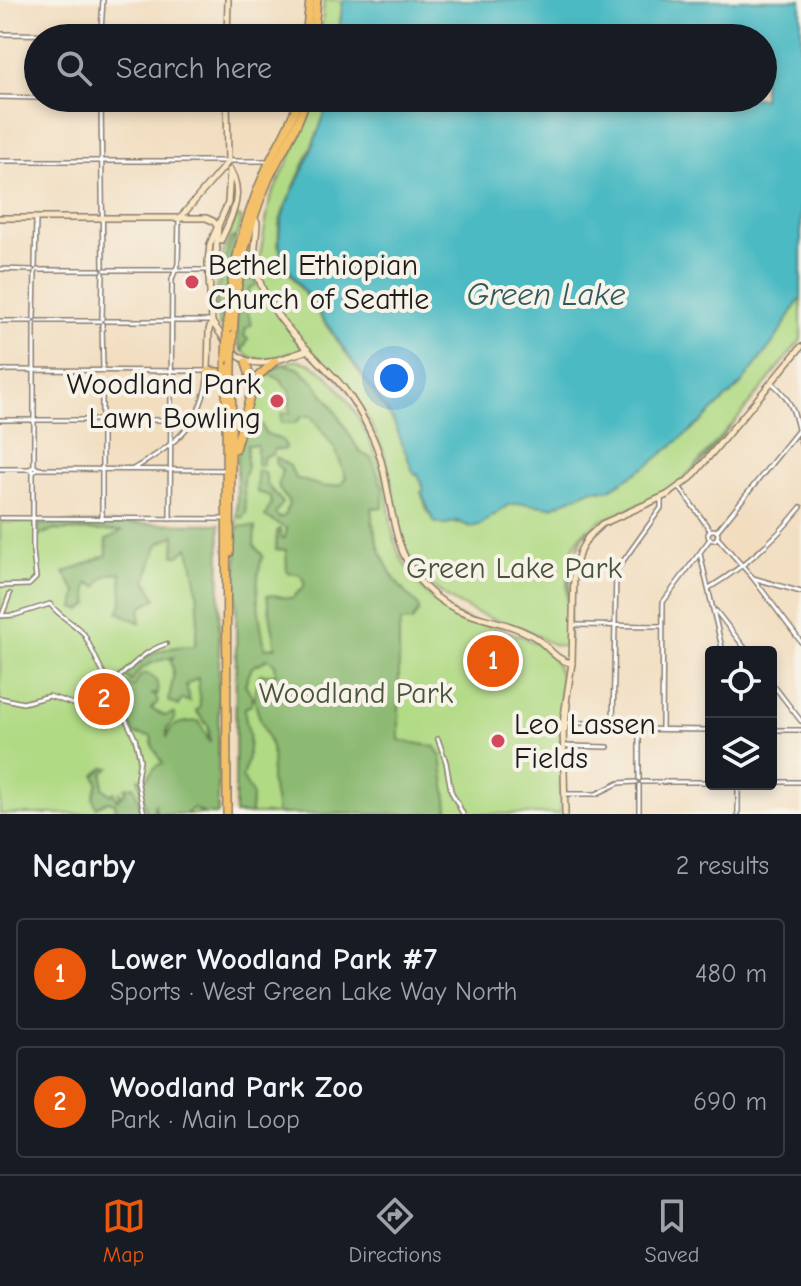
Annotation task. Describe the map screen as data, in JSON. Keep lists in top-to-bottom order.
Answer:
{
  "water": ["Green Lake"],
  "parks": ["Green Lake Park", "Woodland Park"],
  "places": ["Bethel Ethiopian Church of Seattle", "Woodland Park Lawn Bowling", "Leo Lassen Fields"],
  "page": {
    "search": "Search here",
    "pins": ["1", "2"],
    "heading": ["Nearby", "2 results"],
    "list": [
      {
        "mark": "1",
        "name": "Lower Woodland Park #7",
        "note": "Sports · West Green Lake Way North",
        "value": "480 m"
      },
      {
        "mark": "2",
        "name": "Woodland Park Zoo",
        "note": "Park · Main Loop",
        "value": "690 m"
      }
    ],
    "nav": ["Map", "Directions", "Saved"]
  }
}
